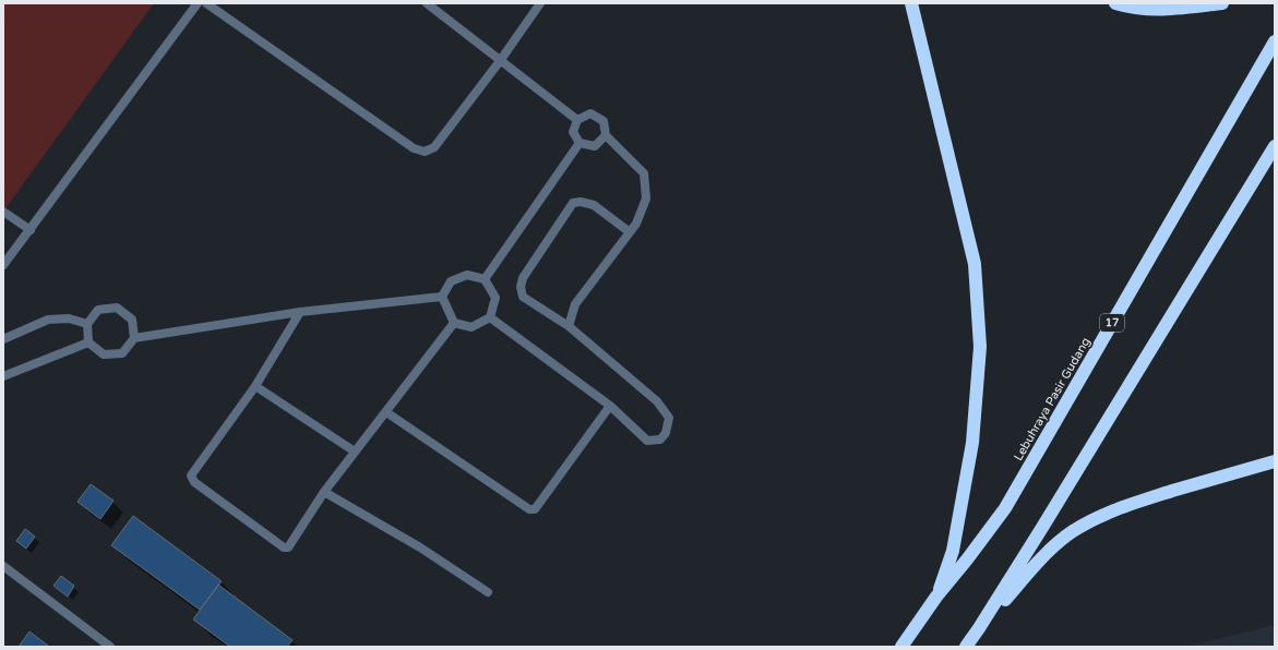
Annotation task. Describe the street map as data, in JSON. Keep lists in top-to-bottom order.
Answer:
{
  "streets": {
    "highway": ["17", "Lebuhraya Pasir Gudang"]
  }
}
